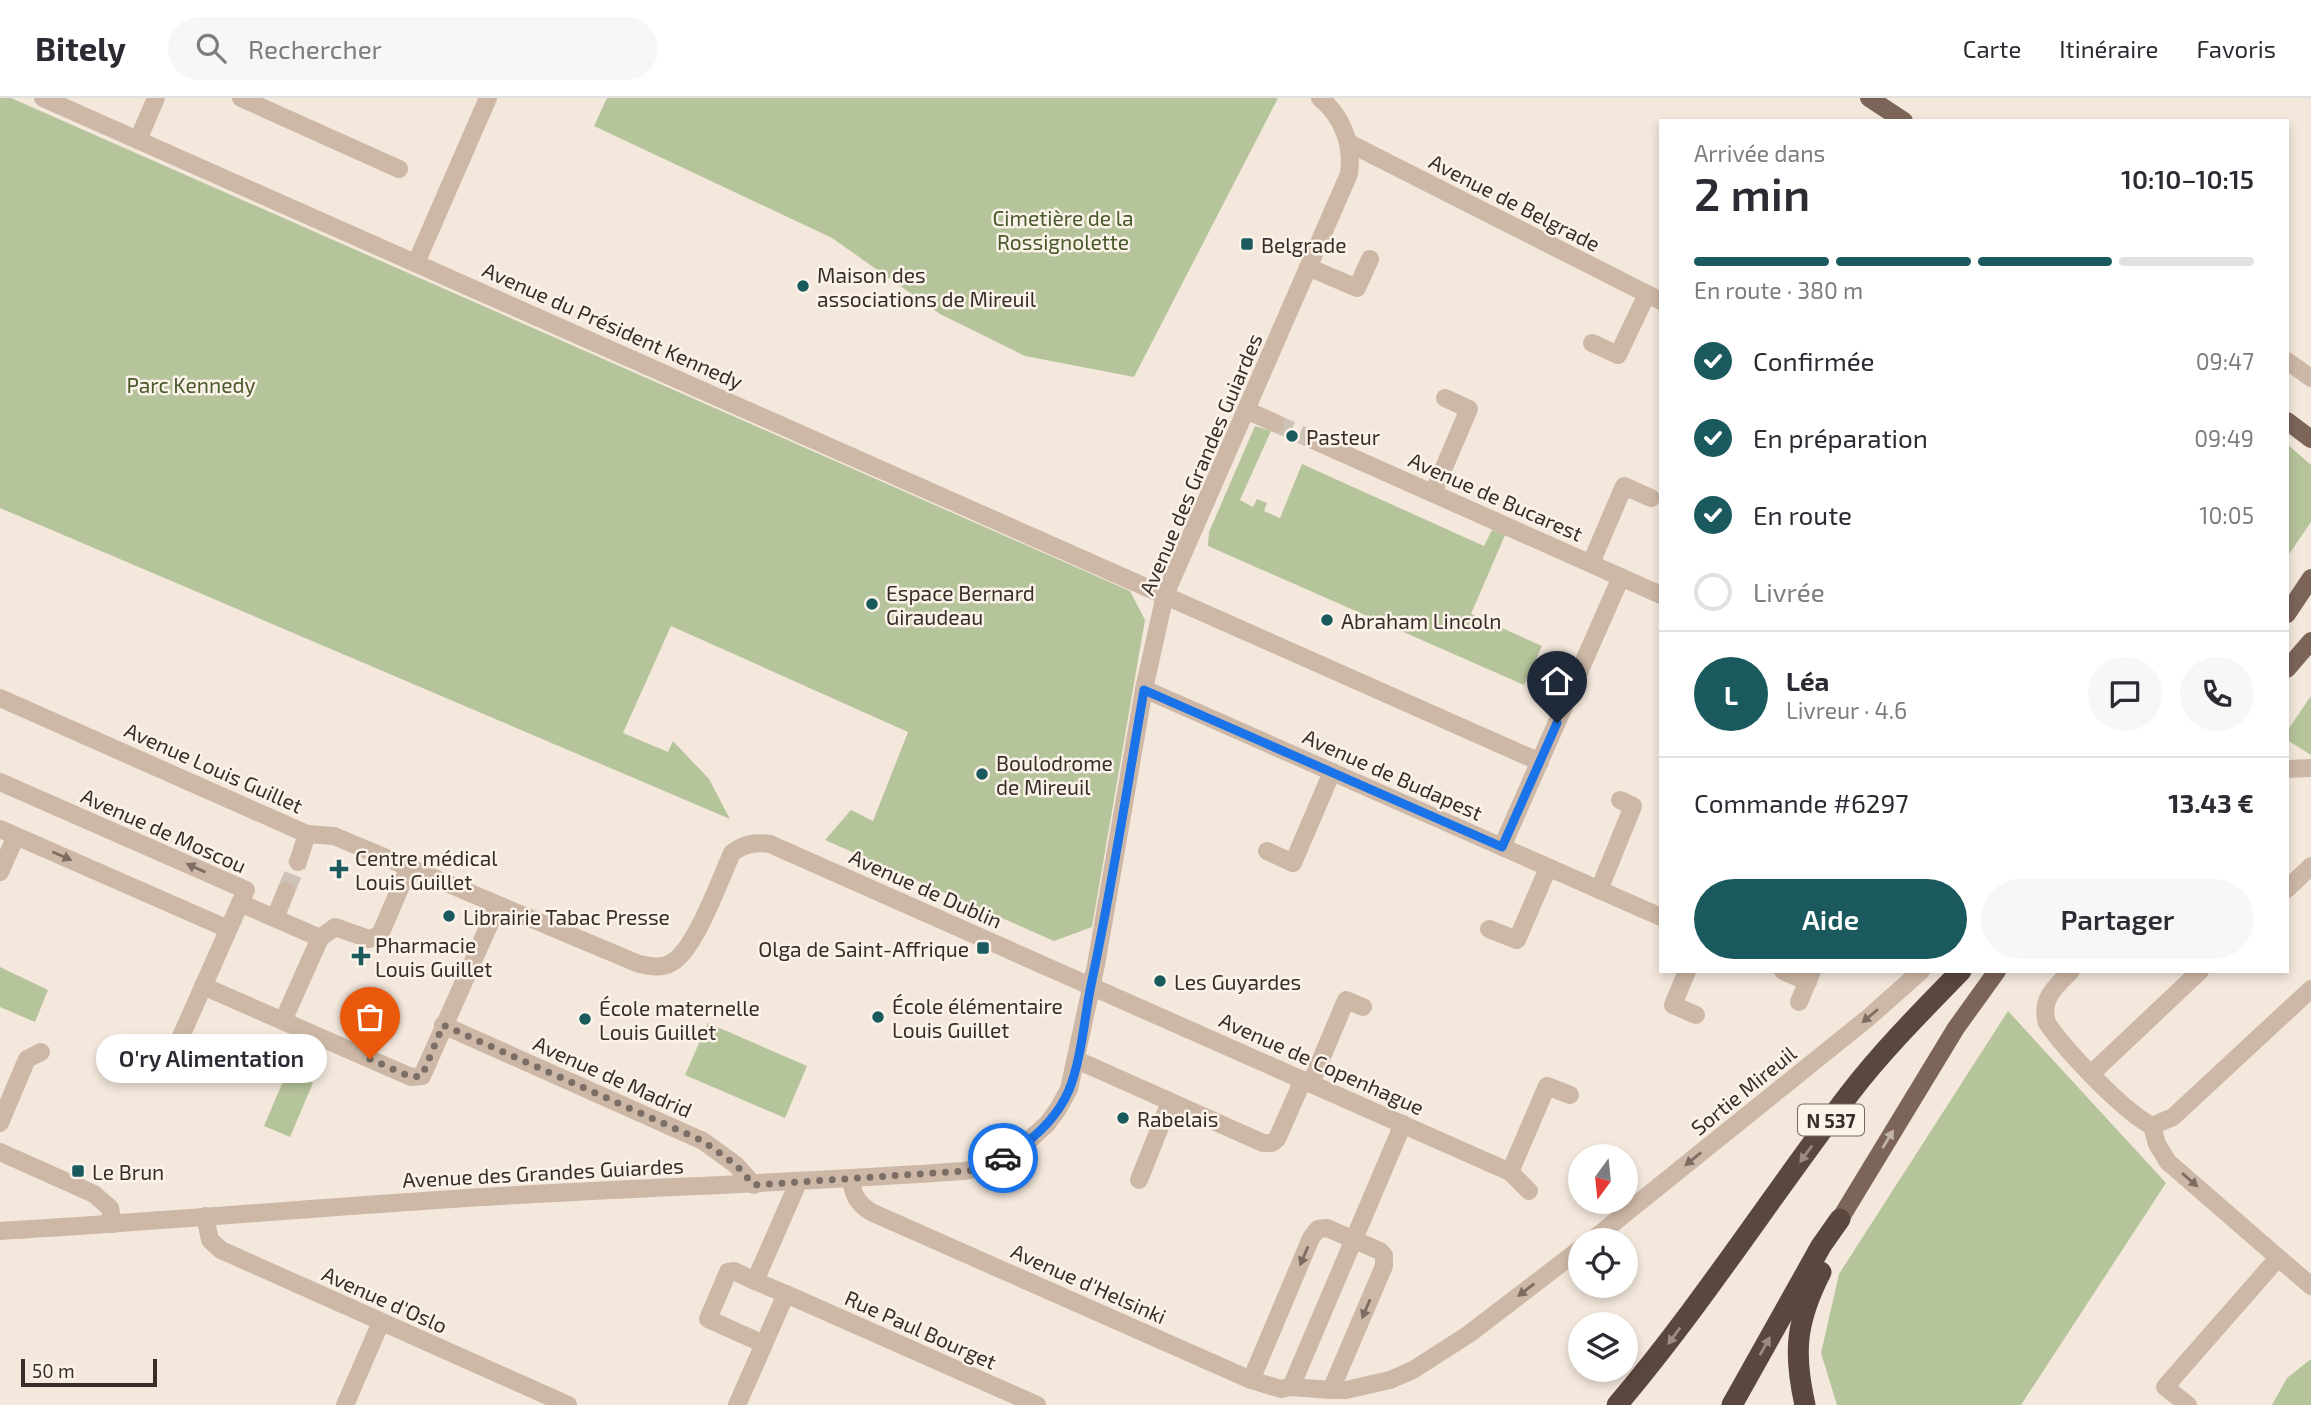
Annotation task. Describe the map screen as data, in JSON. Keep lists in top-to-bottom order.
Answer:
{
  "streets": {
    "highway": ["N 537"],
    "street": [
      "Avenue de Belgrade",
      "Avenue du Président Kennedy",
      "Avenue des Grandes Guiardes",
      "Avenue de Bucarest",
      "Avenue Louis Guillet",
      "Avenue de Budapest",
      "Avenue de Moscou",
      "Avenue de Dublin",
      "Avenue de Copenhague",
      "Avenue de Madrid",
      "Sortie Mireuil",
      "Avenue d'Helsinki",
      "Avenue d'Oslo",
      "Rue Paul Bourget"
    ]
  },
  "crossings": [
    ["Avenue de Belgrade", "Avenue des Grandes Guiardes"],
    ["Avenue du Président Kennedy", "Avenue des Grandes Guiardes"],
    ["Avenue des Grandes Guiardes", "Avenue de Budapest"],
    ["Avenue des Grandes Guiardes", "Avenue de Dublin"],
    ["Avenue des Grandes Guiardes", "Avenue de Copenhague"],
    ["Avenue des Grandes Guiardes", "Avenue de Madrid"],
    ["Avenue des Grandes Guiardes", "Avenue d'Helsinki"],
    ["Avenue des Grandes Guiardes", "Avenue d'Oslo"],
    ["Avenue Louis Guillet", "Avenue de Dublin"],
    ["Avenue de Dublin", "Avenue de Copenhague"]
  ],
  "one_way": ["Sortie Mireuil"],
  "parks": ["Cimetière de la Rossignolette", "Parc Kennedy"],
  "places": {
    "transit": ["Belgrade", "Olga de Saint-Affrique", "Le Brun"],
    "other": [
      "Maison des associations de Mireuil",
      "Pasteur",
      "Espace Bernard Giraudeau",
      "Abraham Lincoln",
      "Boulodrome de Mireuil",
      "Librairie Tabac Presse",
      "Les Guyardes",
      "École élémentaire Louis Guillet",
      "École maternelle Louis Guillet",
      "O'ry Alimentation",
      "Rabelais"
    ],
    "health": ["Centre médical Louis Guillet", "Pharmacie Louis Guillet"]
  },
  "scale_bar": "50 m",
  "north": "bottom",
  "page": {
    "header": "Bitely",
    "search": "Rechercher",
    "nav": ["Carte", "Itinéraire", "Favoris"],
    "heading": ["2 min", "Arrivée dans", "10:10–10:15"],
    "panel": [
      "Léa",
      "Livreur · 4.6",
      "Commande #6297",
      "13.43 €"
    ],
    "bar": "En route · 380 m",
    "list": [
      ["Confirmée", "09:47"],
      ["En préparation", "09:49"],
      ["En route", "10:05"],
      "Livrée"
    ],
    "round": "L",
    "buttons": ["Aide", "Partager"],
    "bubble": "O'ry Alimentation",
    "scale": "50 m"
  }
}
